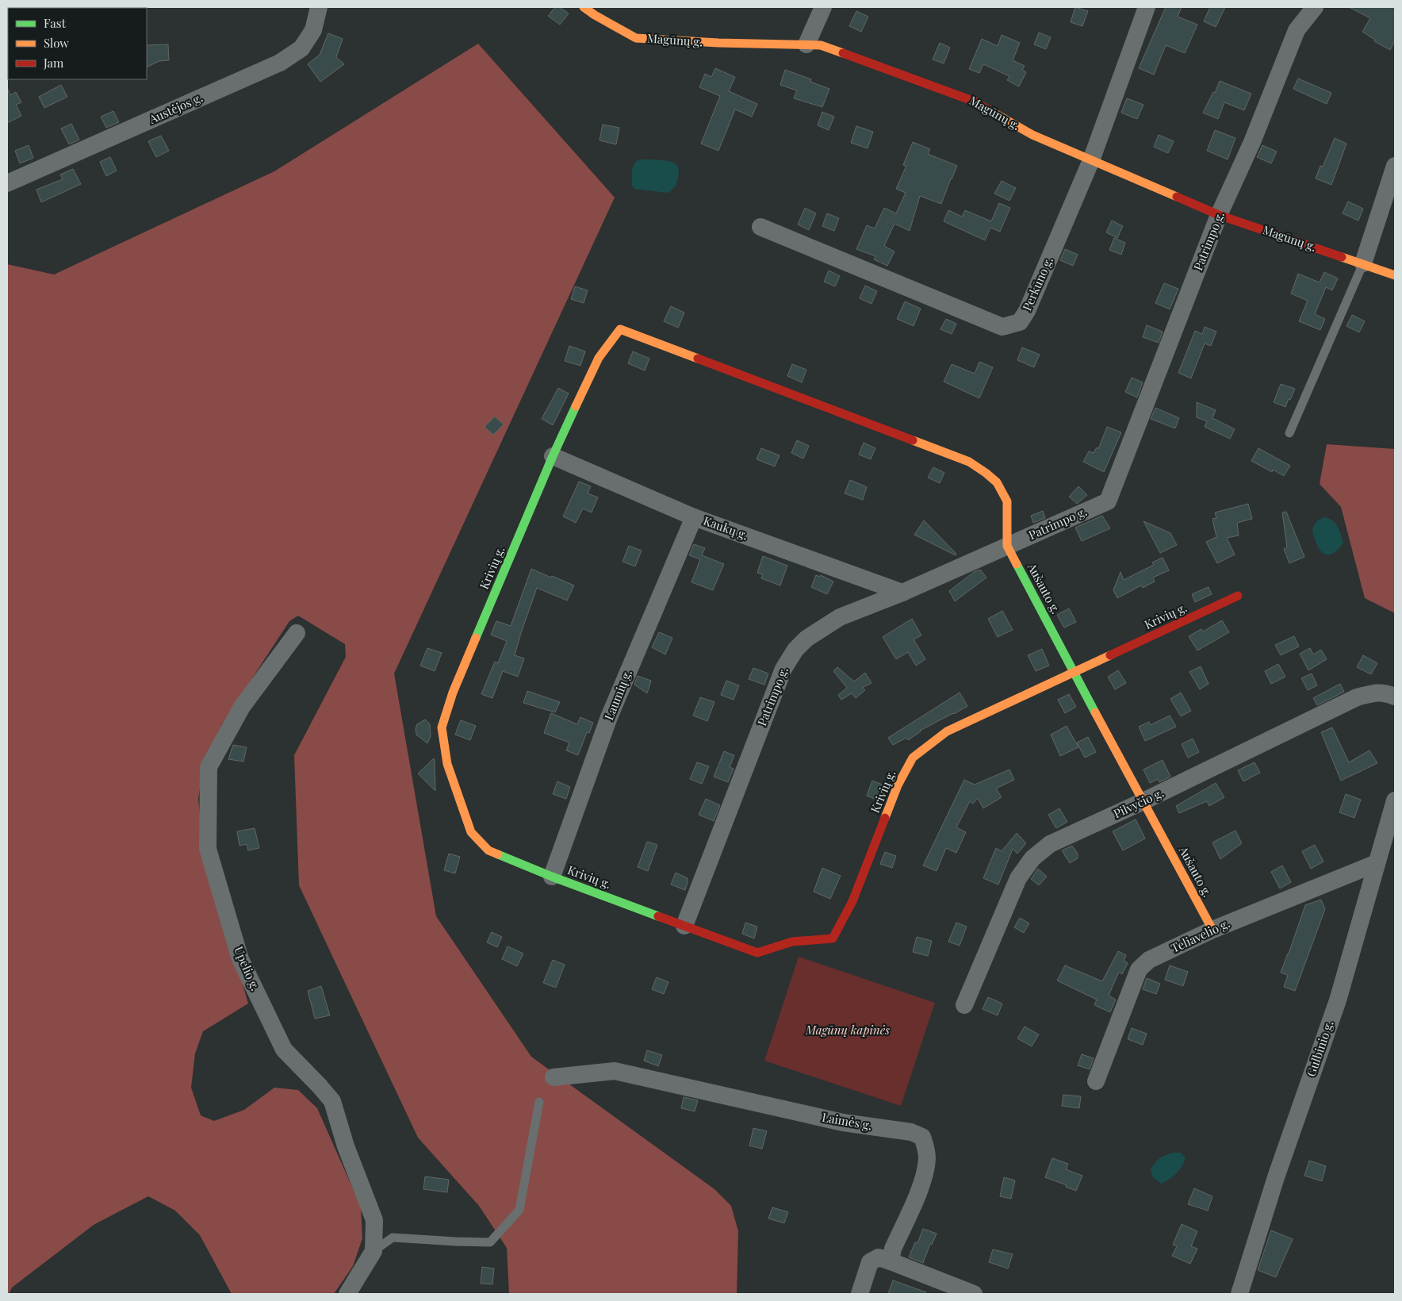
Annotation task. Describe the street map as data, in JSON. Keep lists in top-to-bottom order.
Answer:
{
  "streets": {
    "street": [
      "Magūnų g.",
      "Austėjos g.",
      "Patrimpo g.",
      "Perkūno g.",
      "Kaukų g.",
      "Krivių g.",
      "Aušauto g.",
      "Laumių g.",
      "Pilvyčio g.",
      "Teliavelio g.",
      "Upelio g.",
      "Gulbinio g.",
      "Laimės g."
    ]
  },
  "crossings": [
    ["Magūnų g.", "Patrimpo g."],
    ["Magūnų g.", "Perkūno g."],
    ["Patrimpo g.", "Kaukų g."],
    ["Patrimpo g.", "Krivių g."],
    ["Patrimpo g.", "Aušauto g."],
    ["Kaukų g.", "Krivių g."],
    ["Kaukų g.", "Laumių g."],
    ["Krivių g.", "Aušauto g."],
    ["Krivių g.", "Laumių g."],
    ["Aušauto g.", "Pilvyčio g."],
    ["Aušauto g.", "Teliavelio g."],
    ["Teliavelio g.", "Gulbinio g."]
  ],
  "parks": ["Magūnų kapinės"],
  "legend": ["Fast", "Slow", "Jam"]
}
